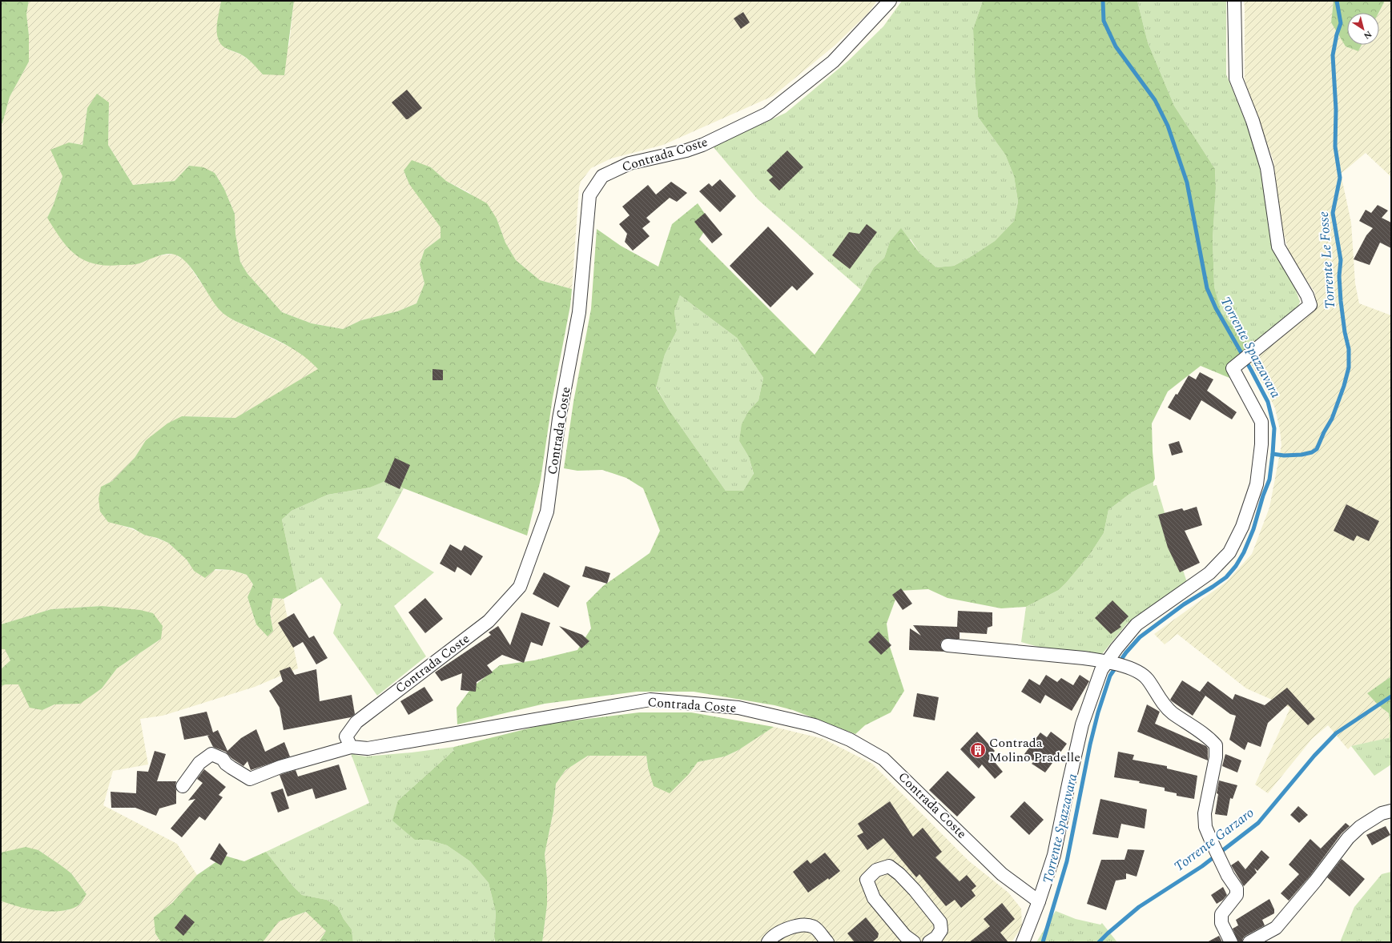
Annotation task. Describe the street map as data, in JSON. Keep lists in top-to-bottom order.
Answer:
{
  "streets": {
    "street": ["Contrada Coste"]
  },
  "water": ["Torrente Le Fosse", "Torrente Spazzavara", "Torrente Garzaro"],
  "places": {
    "building": ["Contrada Molino Pradelle"]
  },
  "north": "bottom right"
}
